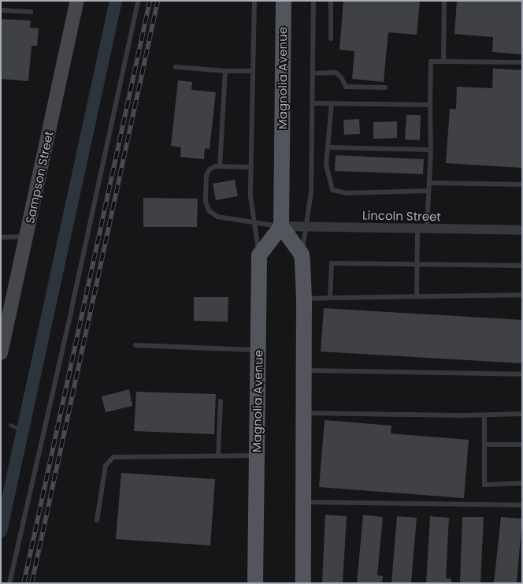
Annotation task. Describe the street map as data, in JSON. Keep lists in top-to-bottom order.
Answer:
{
  "streets": {
    "main road": ["Magnolia Avenue"],
    "street": ["Sampson Street", "Lincoln Street"]
  },
  "crossings": [
    ["Magnolia Avenue", "Lincoln Street"]
  ]
}
